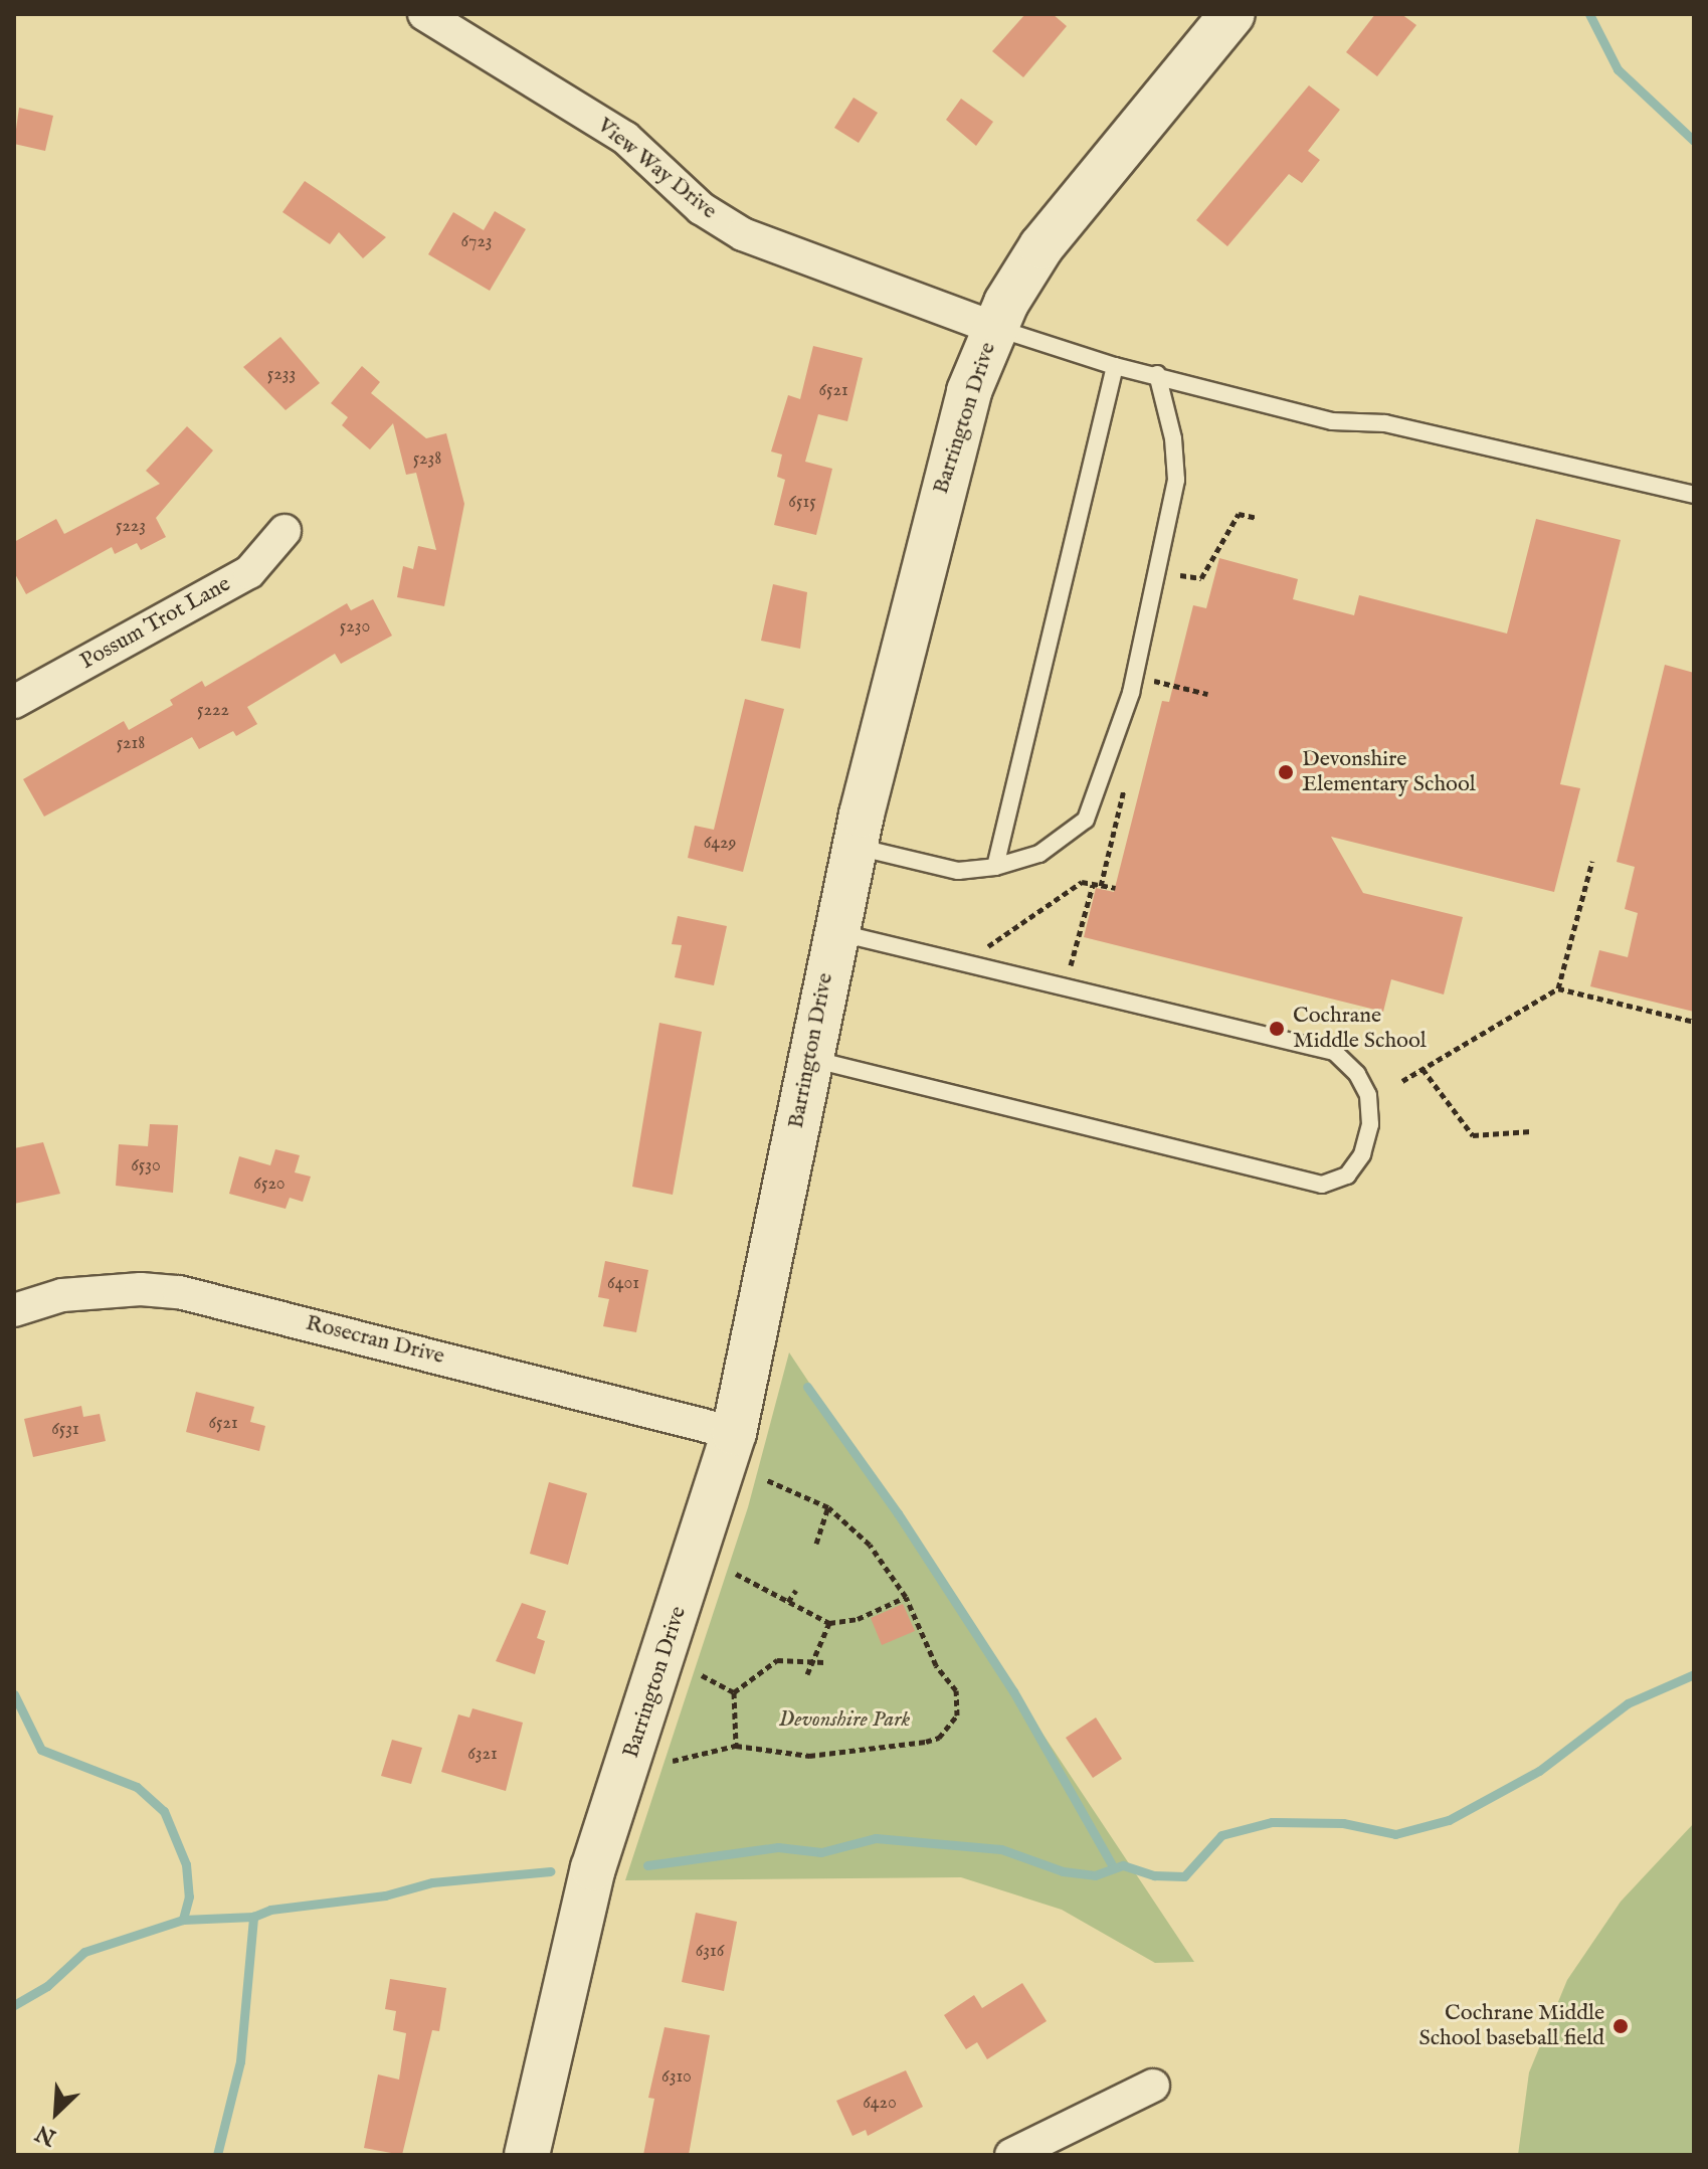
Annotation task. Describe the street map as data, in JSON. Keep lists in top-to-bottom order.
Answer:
{
  "streets": {
    "street": [
      "View Way Drive",
      "Barrington Drive",
      "Possum Trot Lane",
      "Rosecran Drive"
    ]
  },
  "crossings": [
    ["View Way Drive", "Barrington Drive"],
    ["Barrington Drive", "Rosecran Drive"]
  ],
  "parks": ["Devonshire Park"],
  "places": ["Devonshire Elementary School", "Cochrane Middle School", "Cochrane Middle School baseball field"],
  "house_numbers": [
    "6723",
    "5233",
    "6521",
    "5238",
    "6515",
    "5223",
    "5230",
    "5222",
    "5218",
    "6429",
    "6530",
    "6520",
    "6401",
    "6521",
    "6531",
    "6321",
    "6316",
    "6310",
    "6420"
  ],
  "north": "bottom left"
}
